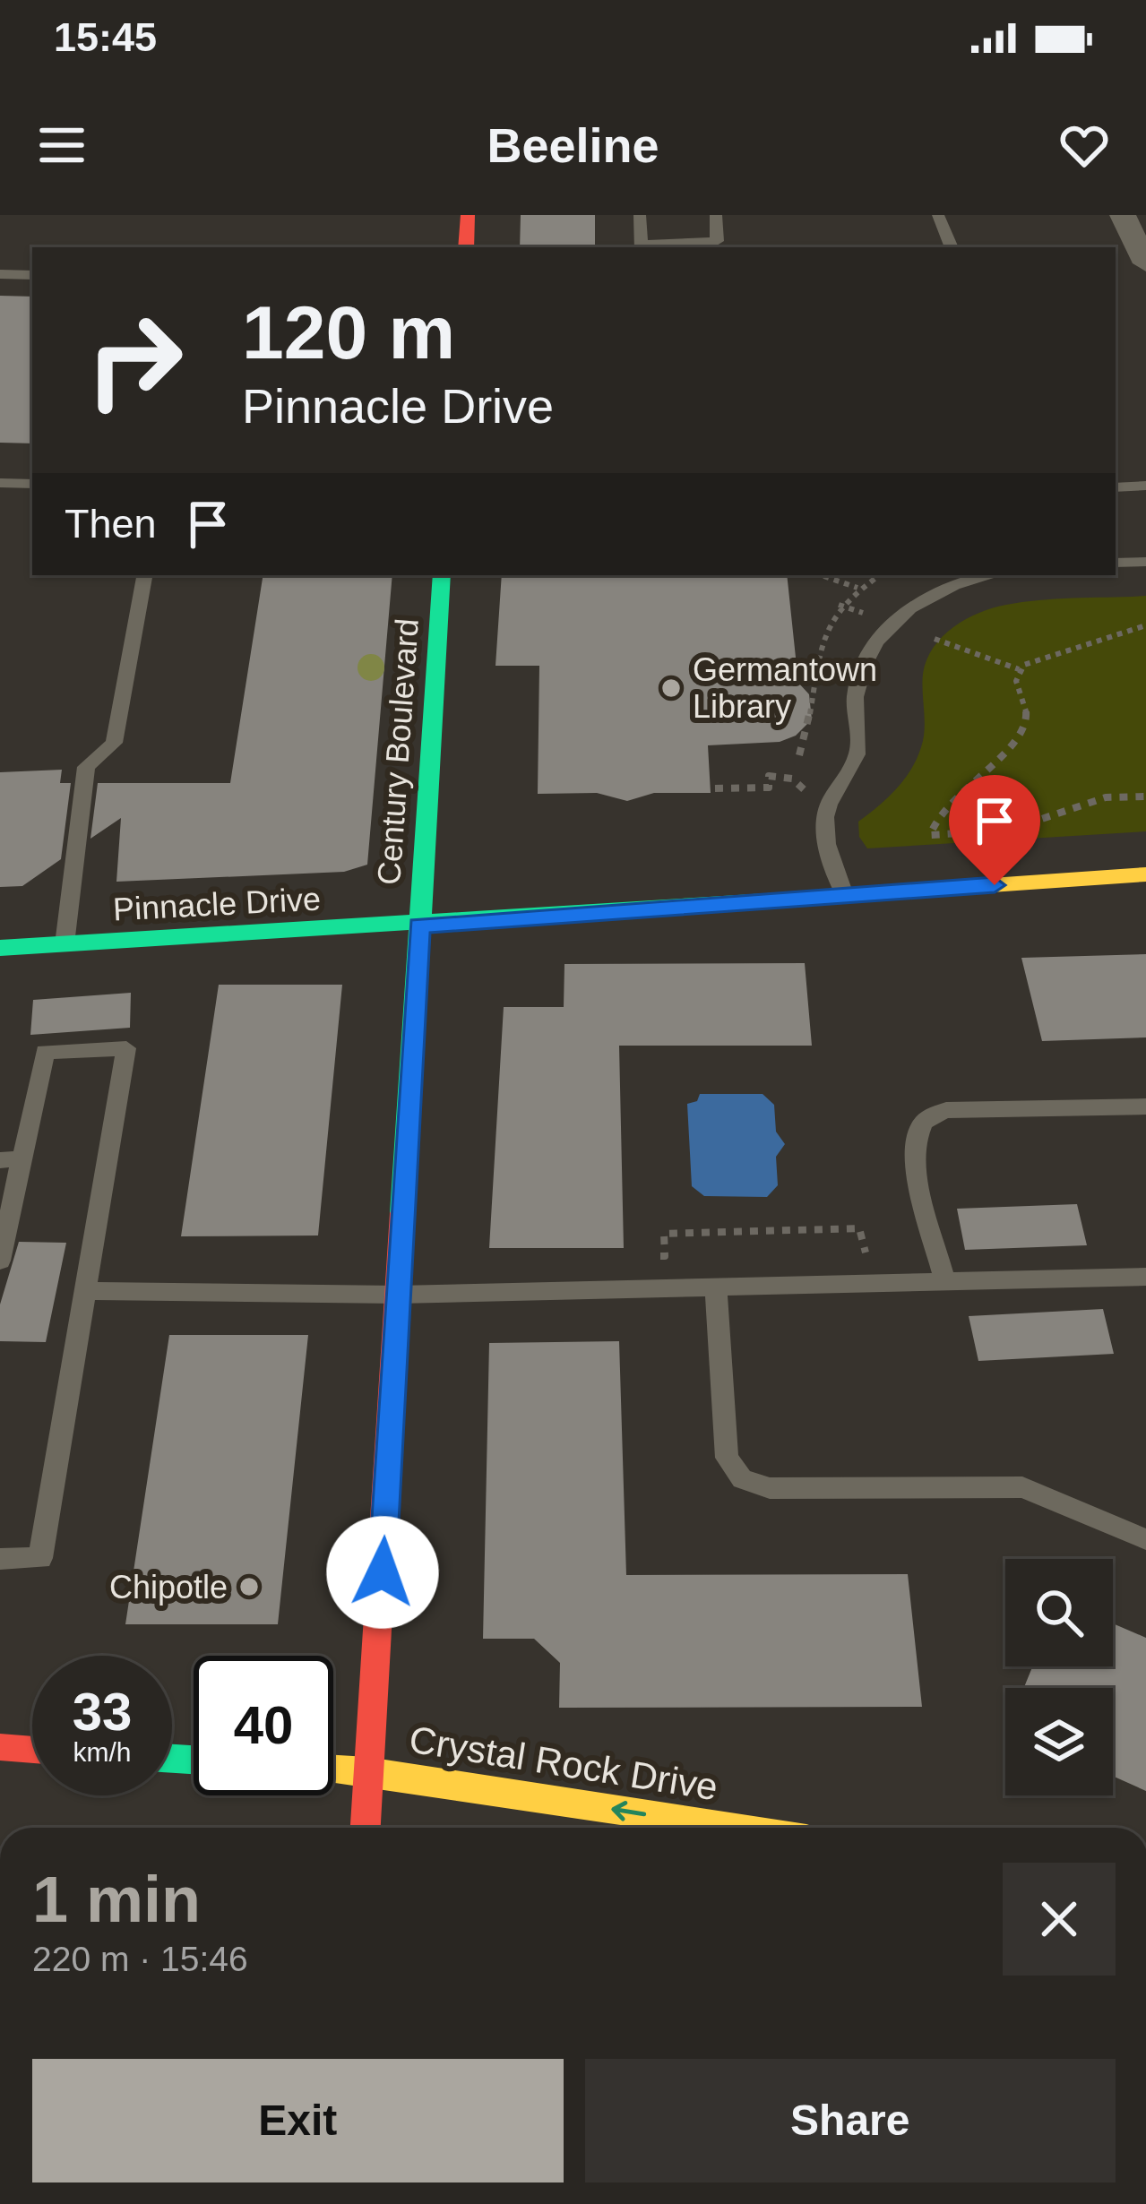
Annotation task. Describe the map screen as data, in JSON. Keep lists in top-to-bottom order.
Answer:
{
  "streets": {
    "street": ["Century Boulevard", "Pinnacle Drive", "Crystal Rock Drive"]
  },
  "crossings": [
    ["Century Boulevard", "Pinnacle Drive"],
    ["Century Boulevard", "Crystal Rock Drive"]
  ],
  "one_way": ["Crystal Rock Drive"],
  "places": ["Germantown Library", "Chipotle"],
  "page": {
    "status": "15:45",
    "header": "Beeline",
    "turn": ["120 m", "Pinnacle Drive"],
    "then": "Then",
    "speed": "33 km/h",
    "limit": "40",
    "heading": ["1 min", "220 m · 15:46"],
    "buttons": ["Exit", "Share"]
  }
}
